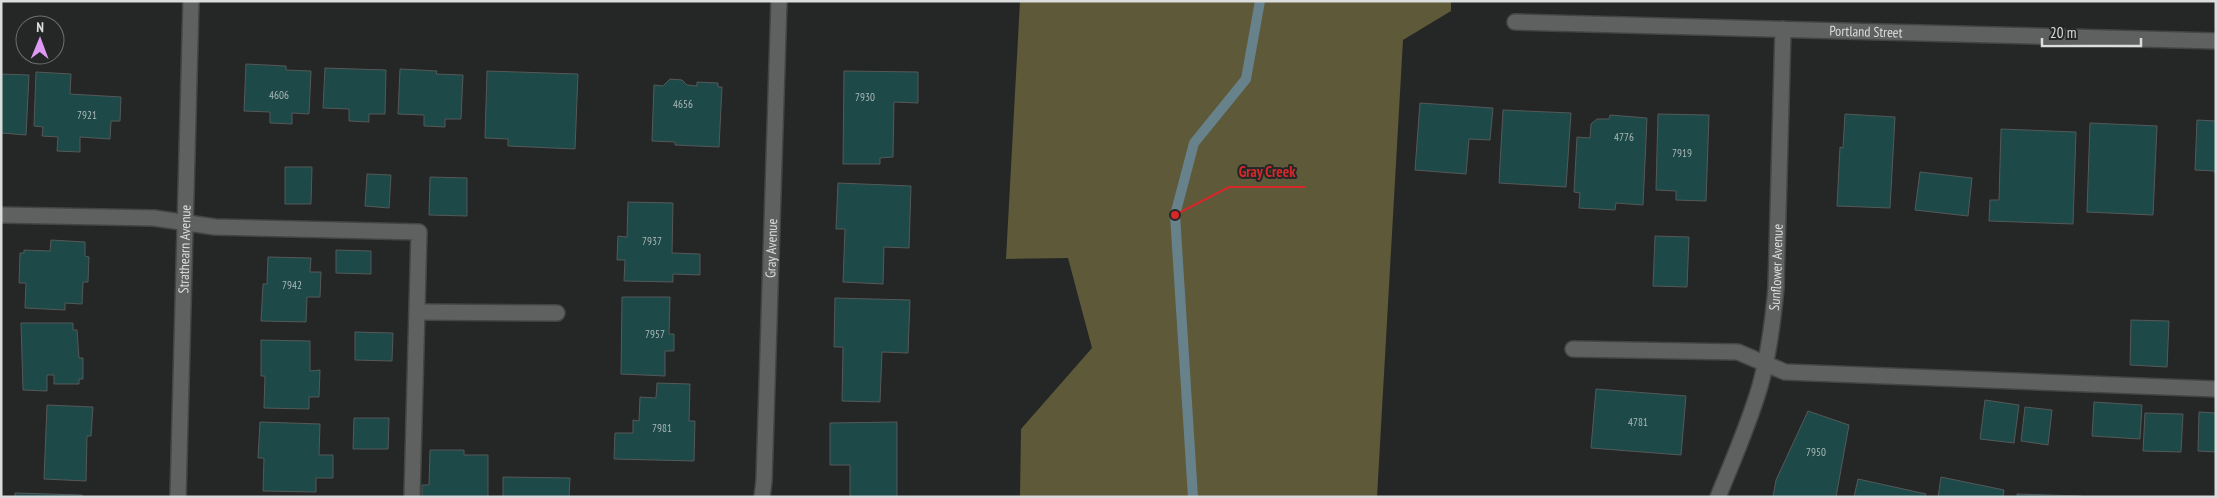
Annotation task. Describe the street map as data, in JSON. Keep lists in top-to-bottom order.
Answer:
{
  "streets": {
    "street": [
      "Portland Street",
      "Strathearn Avenue",
      "Gray Avenue",
      "Sunflower Avenue"
    ]
  },
  "crossings": [
    ["Portland Street", "Sunflower Avenue"]
  ],
  "places": ["Gray Creek"],
  "house_numbers": [
    "4606",
    "7930",
    "4656",
    "7921",
    "4776",
    "7919",
    "7937",
    "7942",
    "7957",
    "4781",
    "7981",
    "7950"
  ],
  "scale_bar": "20 m",
  "north": "top"
}
